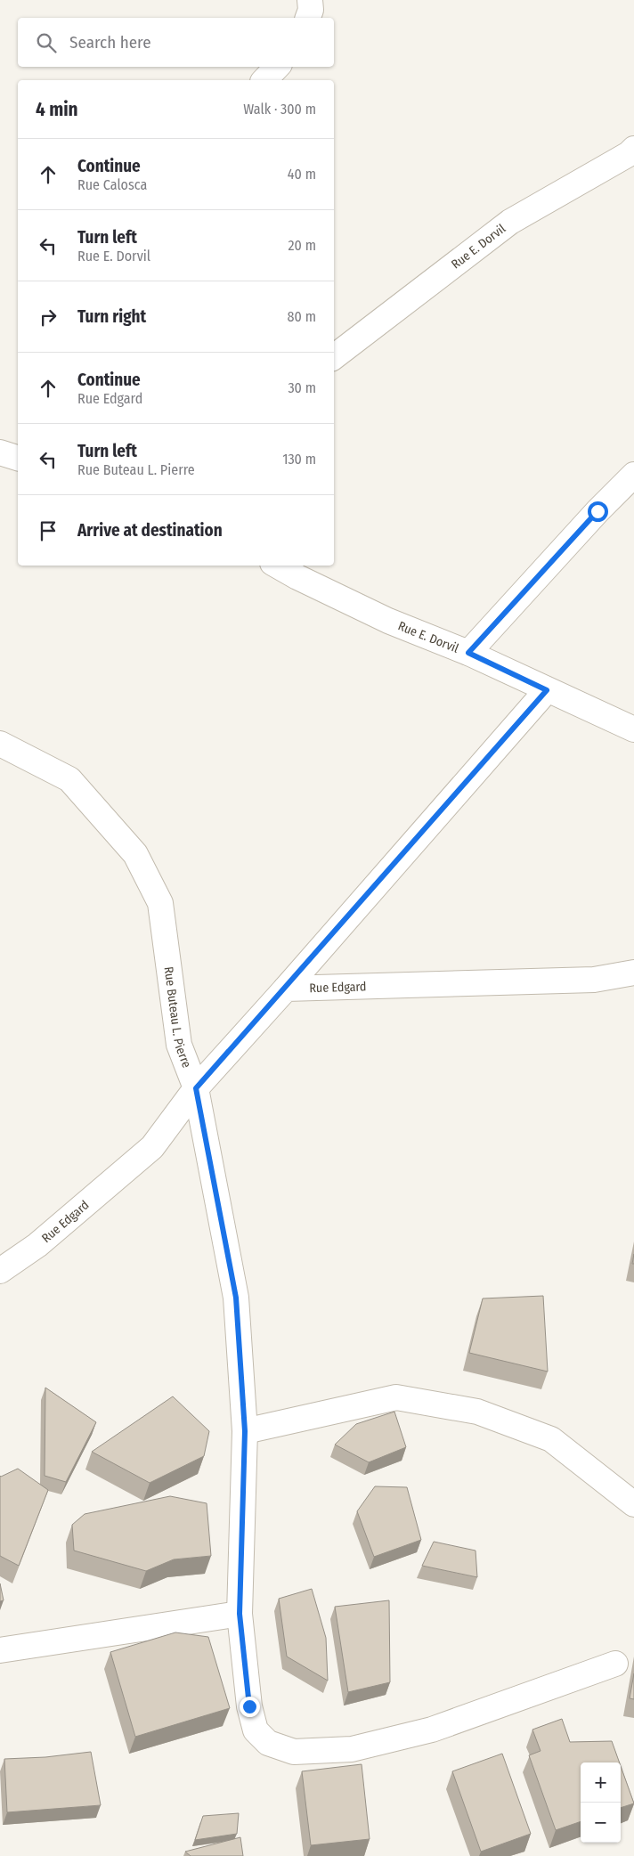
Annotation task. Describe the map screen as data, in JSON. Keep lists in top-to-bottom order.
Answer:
{
  "streets": {
    "street": ["Rue E. Dorvil", "Rue Edgard", "Rue Buteau L. Pierre"]
  },
  "crossings": [
    ["Rue Edgard", "Rue Buteau L. Pierre"]
  ],
  "page": {
    "search": "Search here",
    "heading": ["4 min", "Walk · 300 m"],
    "list": [
      ["Continue", "Rue Calosca", "40 m"],
      ["Turn left", "Rue E. Dorvil", "20 m"],
      ["Turn right", "80 m"],
      ["Continue", "Rue Edgard", "30 m"],
      ["Turn left", "Rue Buteau L. Pierre", "130 m"],
      "Arrive at destination"
    ],
    "map_buttons": ["+", "−"]
  }
}
